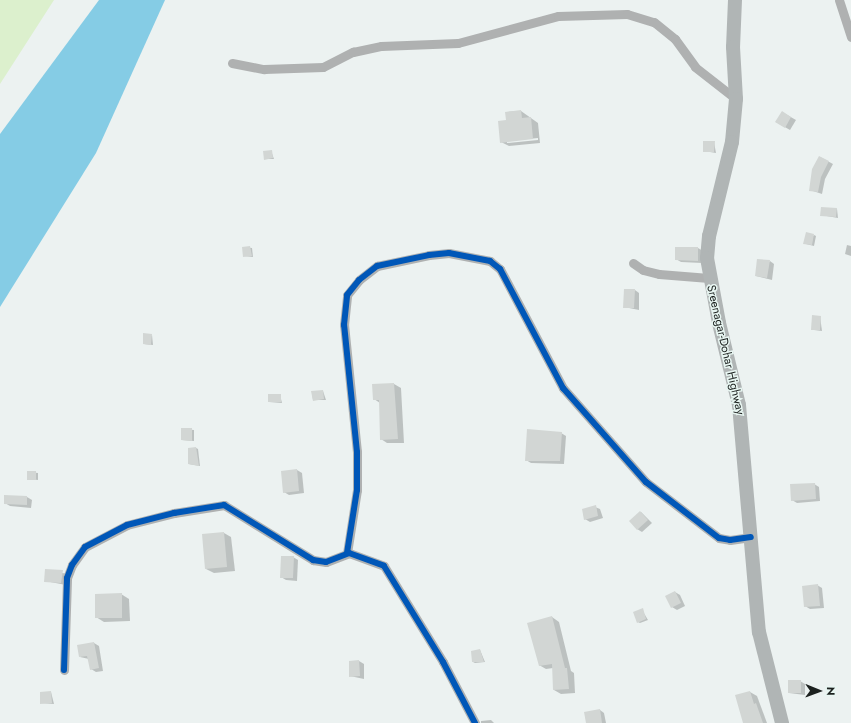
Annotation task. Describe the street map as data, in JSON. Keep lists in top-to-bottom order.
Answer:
{
  "streets": {
    "main road": ["Sreenagar-Dohar Highway"]
  },
  "north": "right"
}
